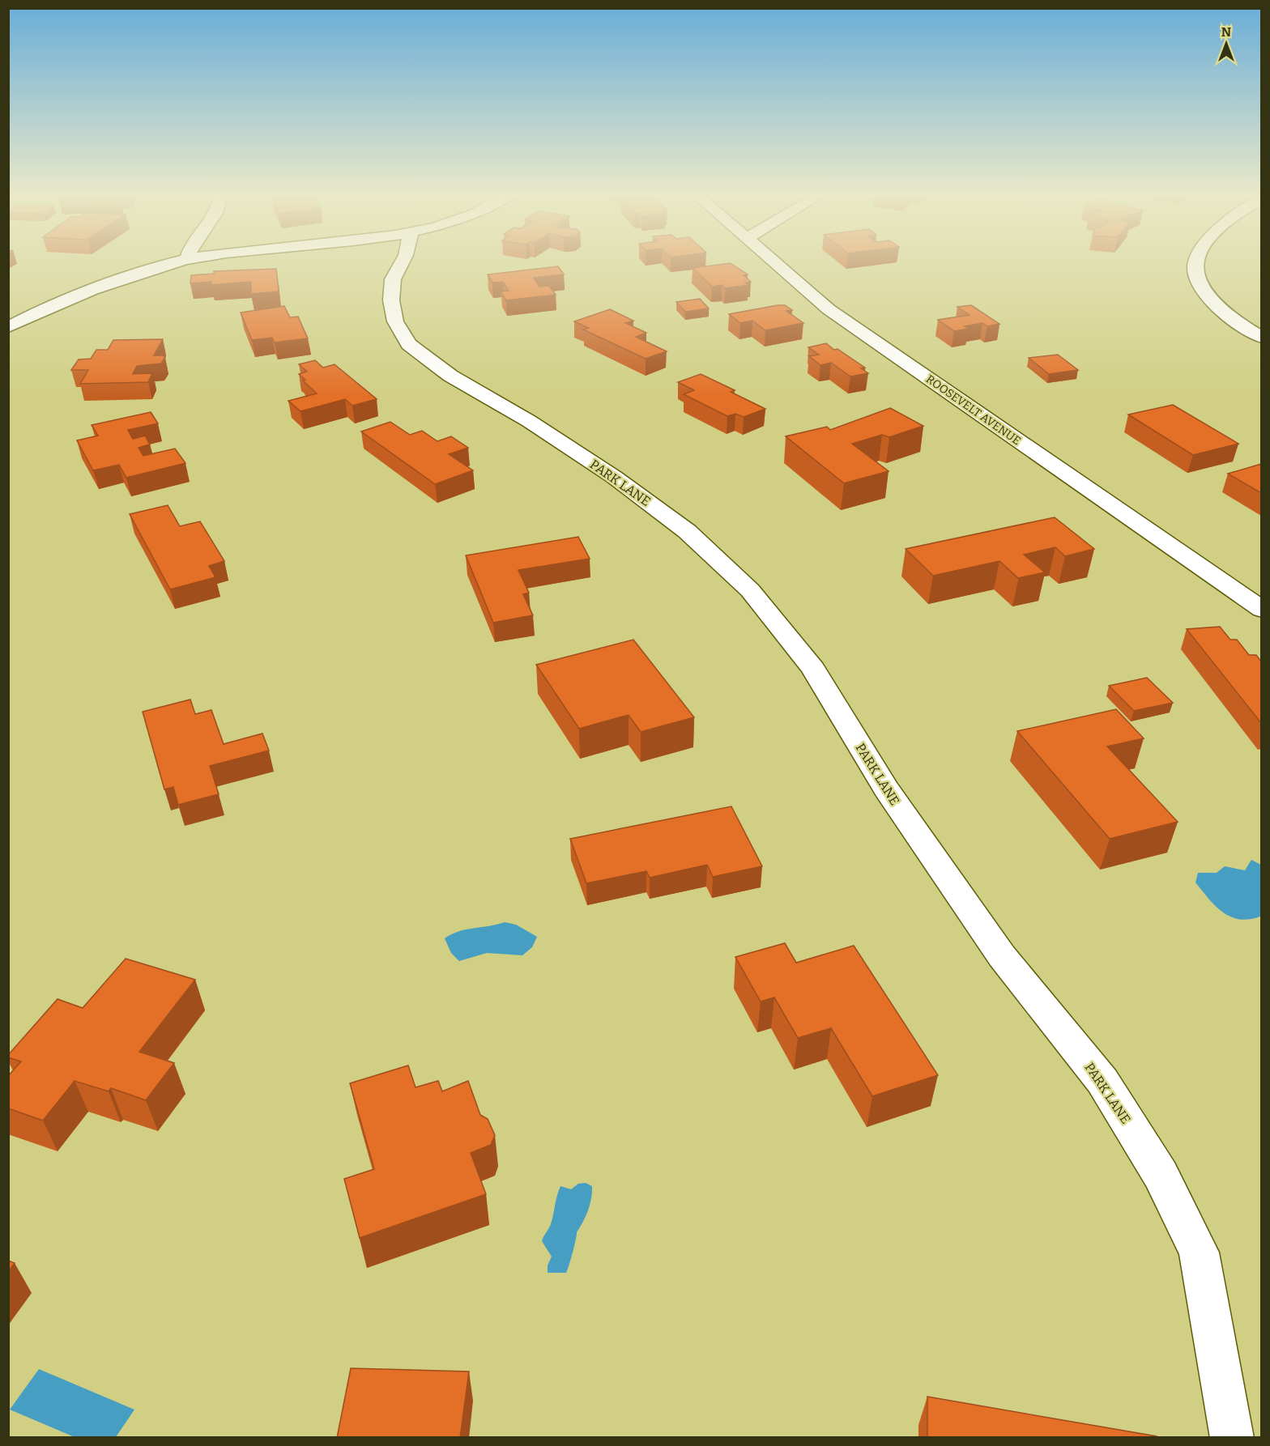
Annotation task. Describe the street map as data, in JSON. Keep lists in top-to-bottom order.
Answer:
{
  "streets": {
    "street": ["ROOSEVELT AVENUE", "PARK LANE"]
  },
  "north": "top"
}
